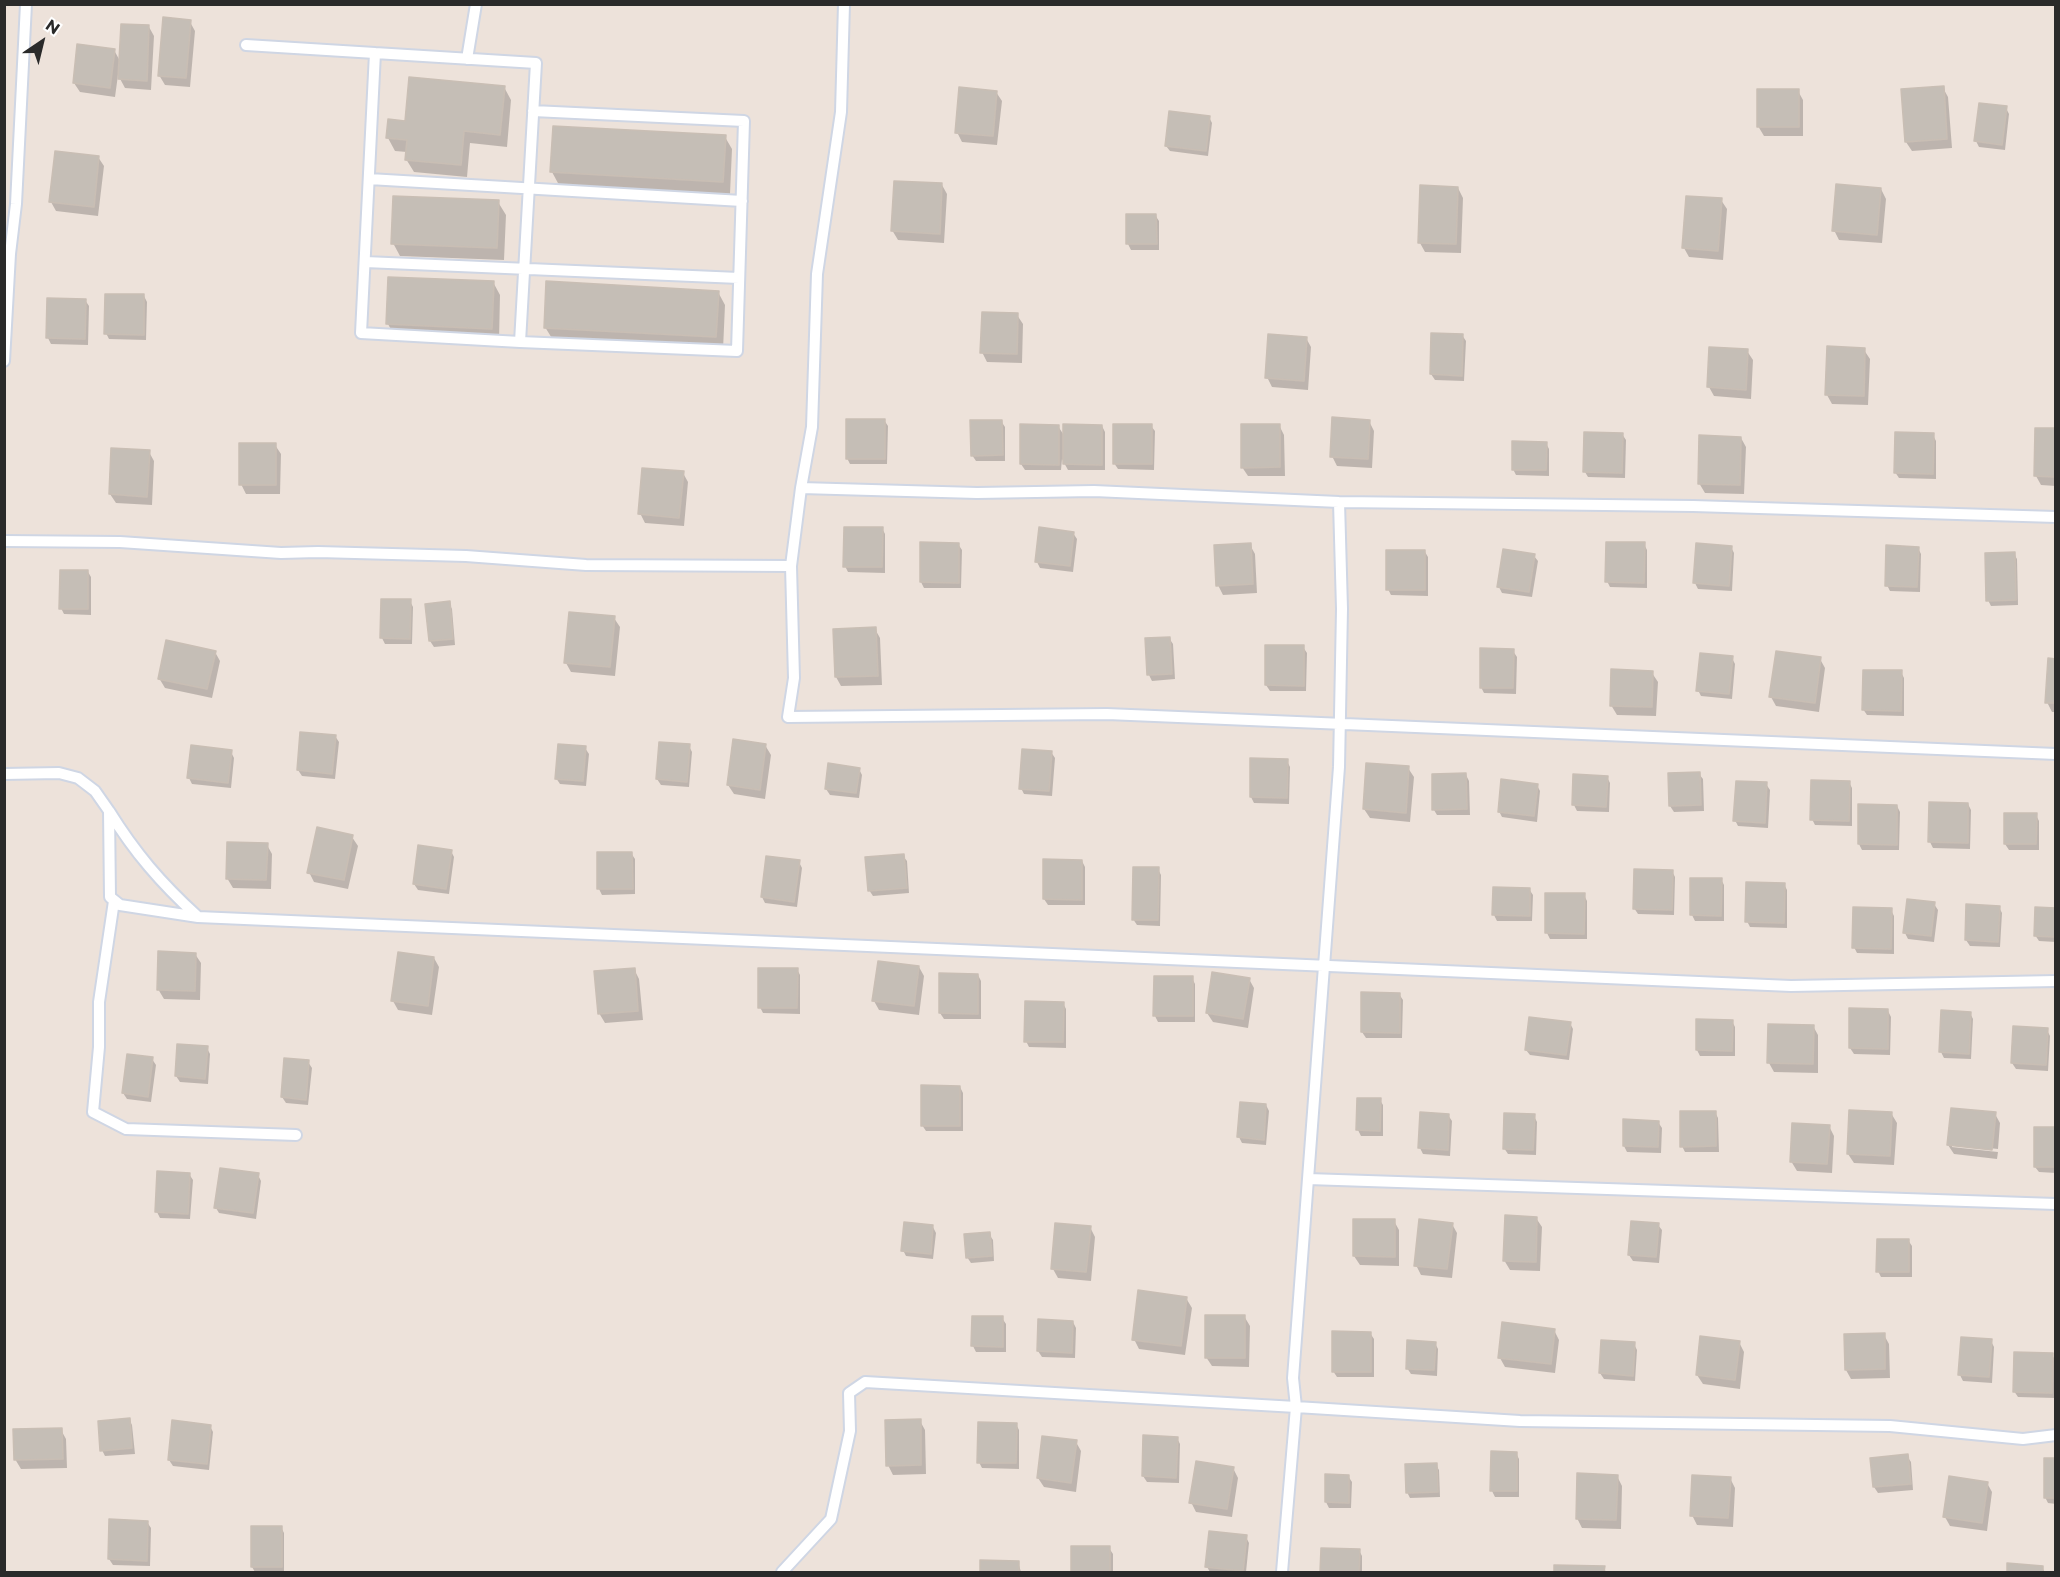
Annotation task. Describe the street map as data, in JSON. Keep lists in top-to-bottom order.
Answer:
{
  "north": "top right"
}
